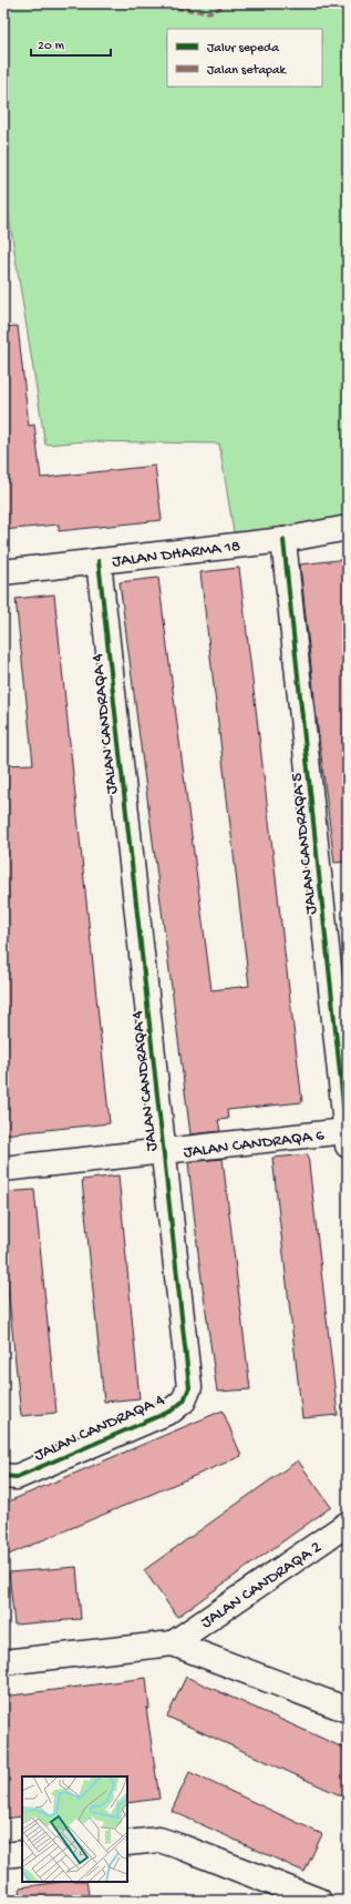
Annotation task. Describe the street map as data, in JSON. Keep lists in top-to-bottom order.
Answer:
{
  "streets": {
    "street": [
      "JALAN DHARMA 18",
      "JALAN CANDRAQA 4",
      "JALAN CANDRAQA 5",
      "JALAN CANDRAQA 6",
      "JALAN CANDRAQA 2"
    ]
  },
  "crossings": [
    ["JALAN DHARMA 18", "JALAN CANDRAQA 4"],
    ["JALAN DHARMA 18", "JALAN CANDRAQA 5"],
    ["JALAN CANDRAQA 4", "JALAN CANDRAQA 6"],
    ["JALAN CANDRAQA 5", "JALAN CANDRAQA 6"]
  ],
  "legend": ["Jalur sepeda", "Jalan setapak"],
  "scale_bar": "20 m"
}
